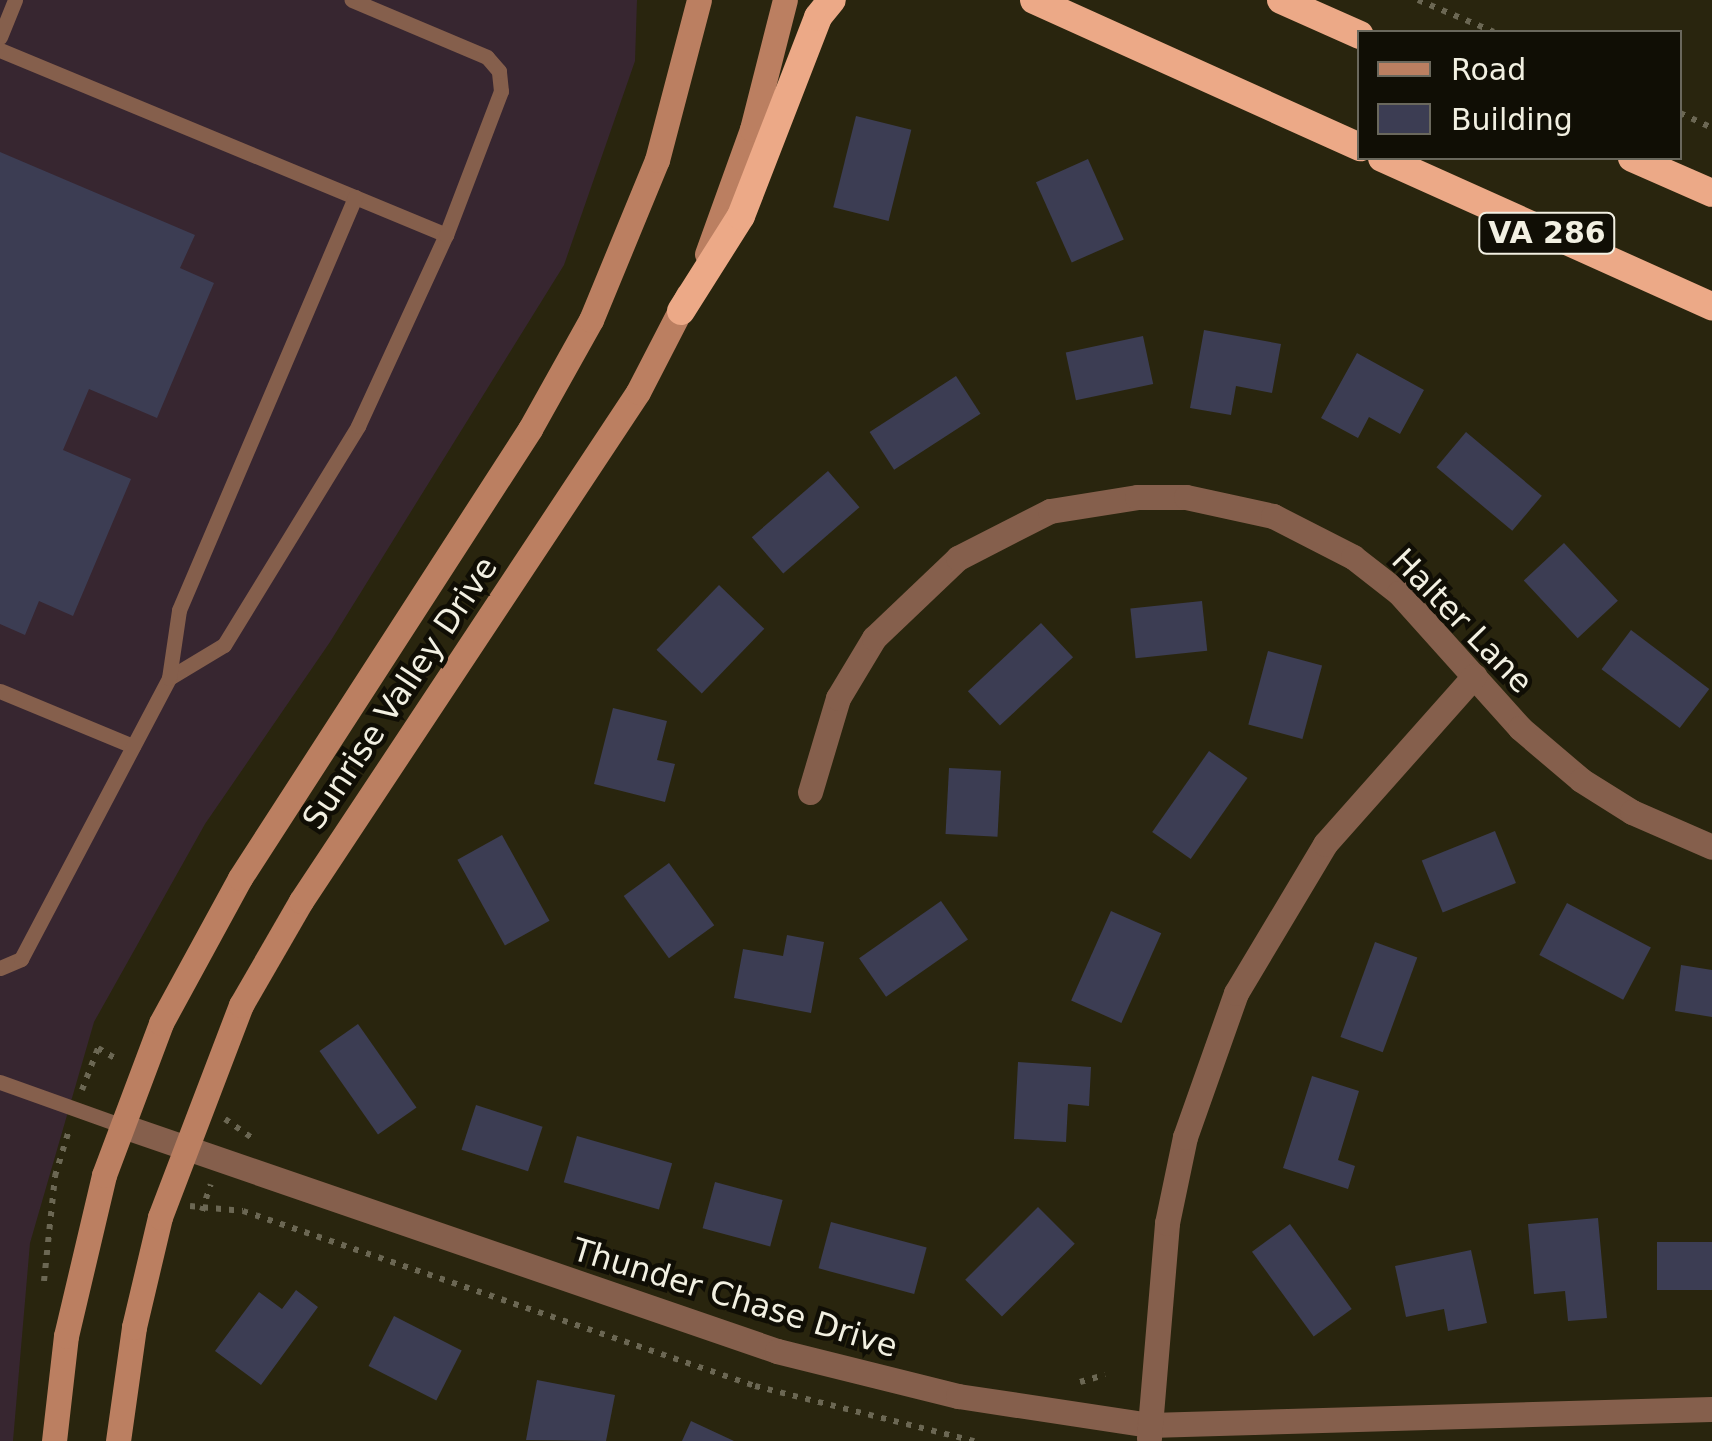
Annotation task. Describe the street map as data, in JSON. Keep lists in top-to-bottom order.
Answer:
{
  "streets": {
    "highway": ["VA 286"],
    "main road": ["Sunrise Valley Drive"],
    "street": ["Halter Lane", "Thunder Chase Drive"]
  },
  "crossings": [
    ["Sunrise Valley Drive", "Thunder Chase Drive"]
  ],
  "legend": ["Road", "Building"]
}
